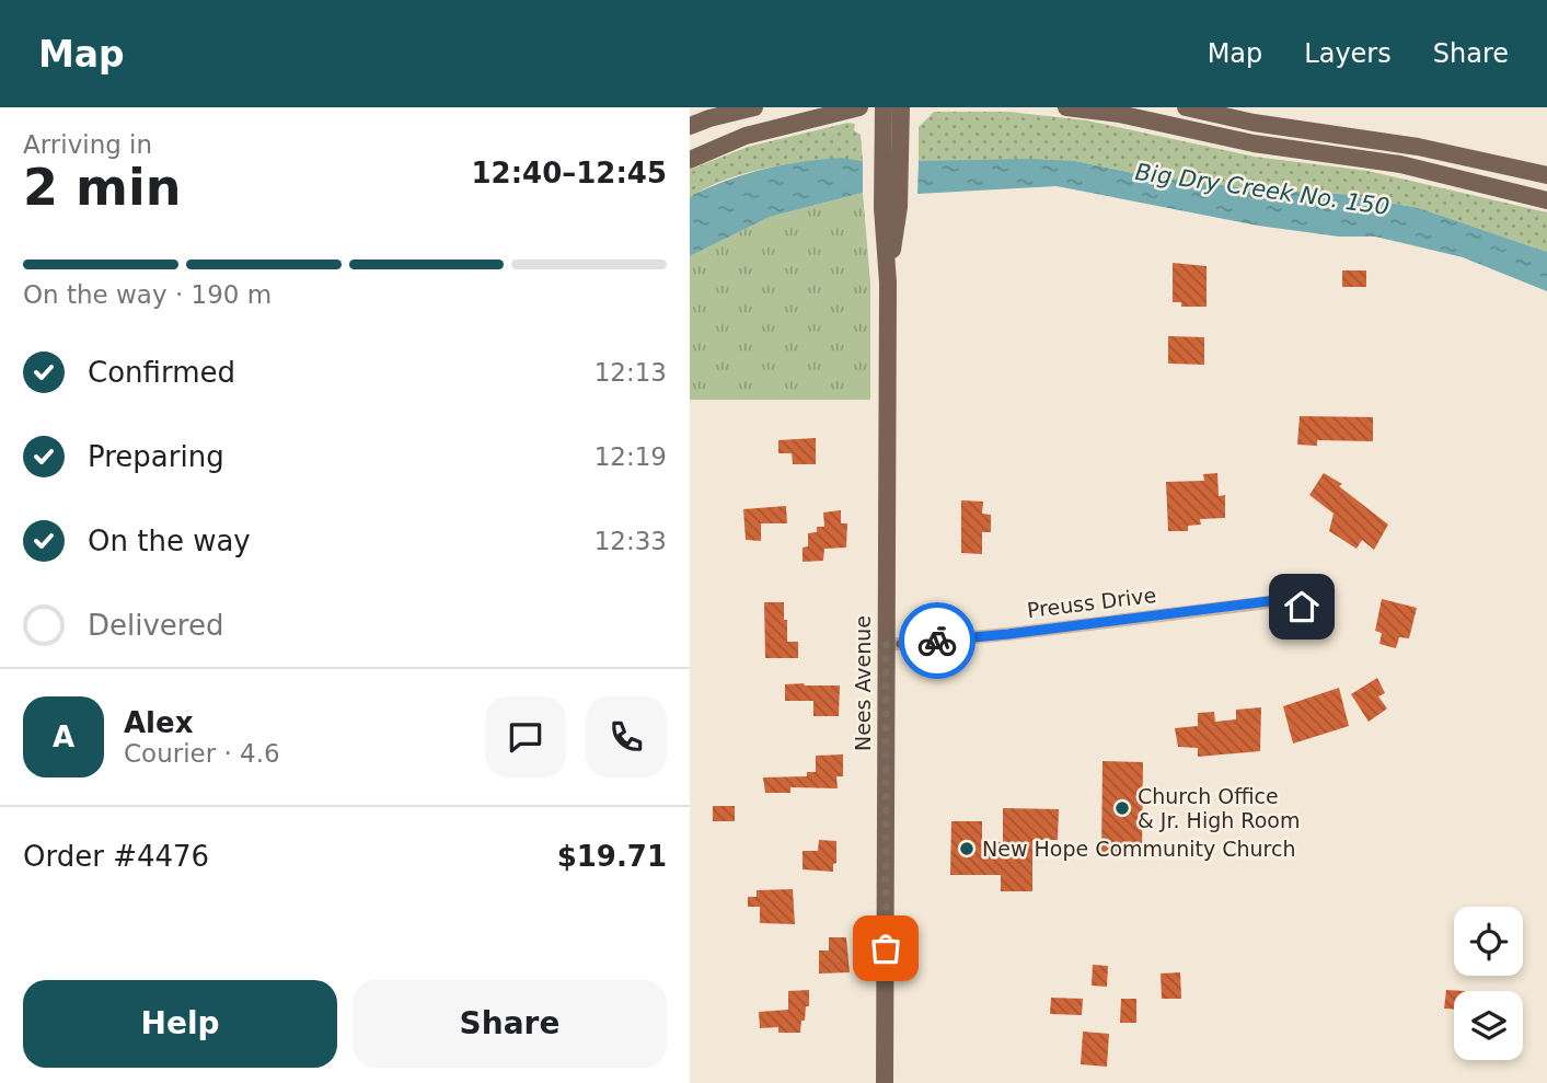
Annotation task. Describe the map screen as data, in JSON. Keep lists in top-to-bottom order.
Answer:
{
  "streets": {
    "main road": ["Nees Avenue"],
    "street": ["Preuss Drive"]
  },
  "crossings": [
    ["Preuss Drive", "Nees Avenue"]
  ],
  "water": ["Big Dry Creek No. 150"],
  "places": ["Church Office & Jr. High Room", "New Hope Community Church"],
  "page": {
    "header": "Map",
    "nav": ["Map", "Layers", "Share"],
    "heading": ["2 min", "Arriving in", "12:40–12:45"],
    "panel": [
      "Alex",
      "Courier · 4.6",
      "Order #4476",
      "$19.71"
    ],
    "bar": "On the way · 190 m",
    "list": [
      ["Confirmed", "12:13"],
      ["Preparing", "12:19"],
      ["On the way", "12:33"],
      "Delivered"
    ],
    "round": "A",
    "buttons": ["Help", "Share"]
  }
}
